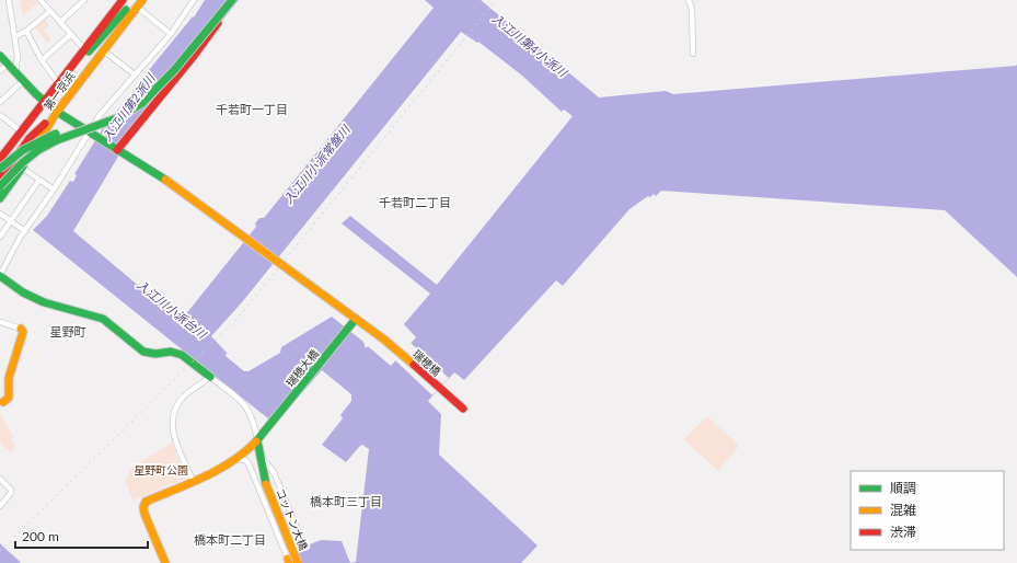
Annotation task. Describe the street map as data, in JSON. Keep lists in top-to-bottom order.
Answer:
{
  "streets": {
    "main road": [
      "第一京浜",
      "瑞穂橋",
      "瑞穂大橋",
      "コットン大橋"
    ]
  },
  "crossings": [
    ["第一京浜", "瑞穂橋"],
    ["瑞穂橋", "瑞穂大橋"],
    ["瑞穂大橋", "コットン大橋"]
  ],
  "districts": [
    "千若町一丁目",
    "千若町二丁目",
    "星野町",
    "橋本町三丁目",
    "橋本町二丁目"
  ],
  "water": [
    "入江川第4小派川",
    "入江川第2派川",
    "入江川小派常盤川",
    "入江川小派台川"
  ],
  "parks": ["星野町公園"],
  "legend": ["順調", "混雑", "渋滞"],
  "scale_bar": "200 m"
}
